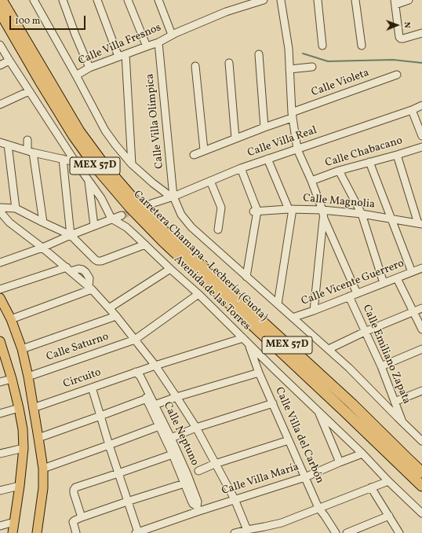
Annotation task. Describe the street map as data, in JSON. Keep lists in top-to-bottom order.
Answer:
{
  "streets": {
    "highway": ["MEX 57D", "Carretera Chamapa - Lechería (Cuota)"],
    "street": [
      "Calle Villa Fresnos",
      "Calle Violeta",
      "Calle Villa Olímpica",
      "Calle Villa Real",
      "Calle Chabacano",
      "Calle Magnolia",
      "Calle Vicente Guerrero",
      "Avenida de las Torres",
      "Calle Saturno",
      "Calle Emiliano Zapata",
      "Circuito",
      "Calle Neptuno",
      "Calle Villa del Carbón",
      "Calle Villa María"
    ]
  },
  "crossings": [
    ["Calle Villa Fresnos", "Calle Villa Olímpica"],
    ["Calle Villa Olímpica", "Calle Villa Real"],
    ["Calle Vicente Guerrero", "Calle Emiliano Zapata"],
    ["Avenida de las Torres", "Calle Saturno"],
    ["Avenida de las Torres", "Circuito"],
    ["Avenida de las Torres", "Calle Villa del Carbón"],
    ["Avenida de las Torres", "Calle Villa María"],
    ["Circuito", "Calle Neptuno"],
    ["Circuito", "Calle Villa del Carbón"],
    ["Calle Neptuno", "Calle Villa María"],
    ["Calle Villa del Carbón", "Calle Villa María"]
  ],
  "scale_bar": "100 m",
  "north": "right"
}
